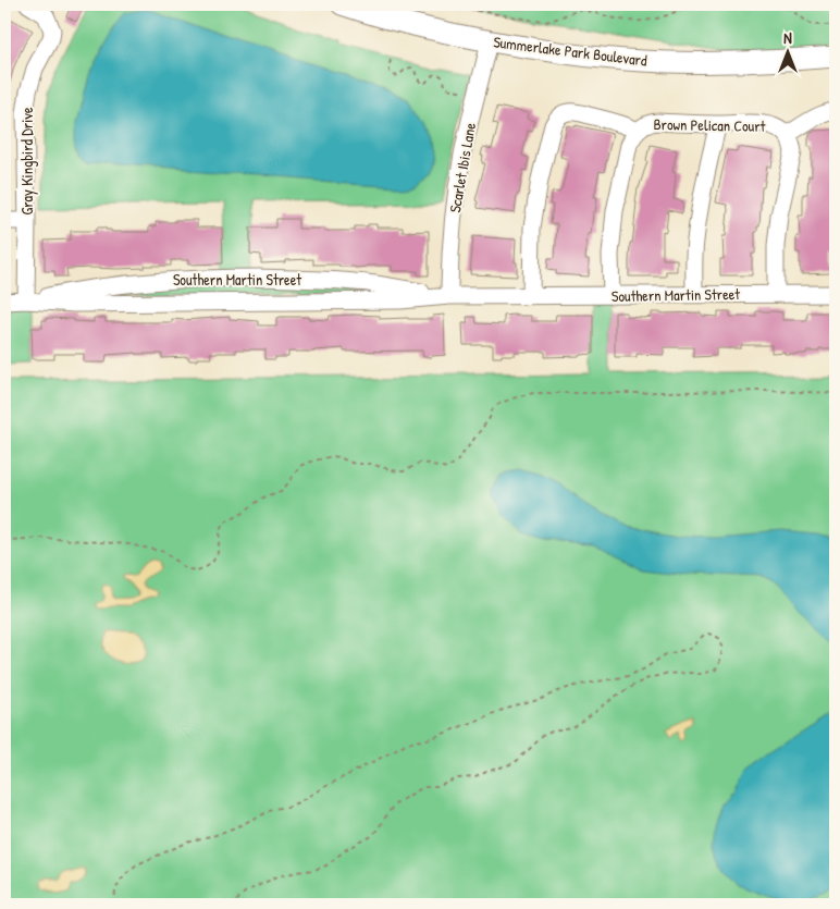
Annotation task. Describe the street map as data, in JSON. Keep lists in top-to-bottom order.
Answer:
{
  "streets": {
    "main road": ["Summerlake Park Boulevard"],
    "street": [
      "Brown Pelican Court",
      "Gray Kingbird Drive",
      "Scarlet Ibis Lane",
      "Southern Martin Street"
    ]
  },
  "crossings": [
    ["Summerlake Park Boulevard", "Scarlet Ibis Lane"],
    ["Brown Pelican Court", "Southern Martin Street"],
    ["Gray Kingbird Drive", "Southern Martin Street"],
    ["Scarlet Ibis Lane", "Southern Martin Street"]
  ],
  "north": "top"
}
